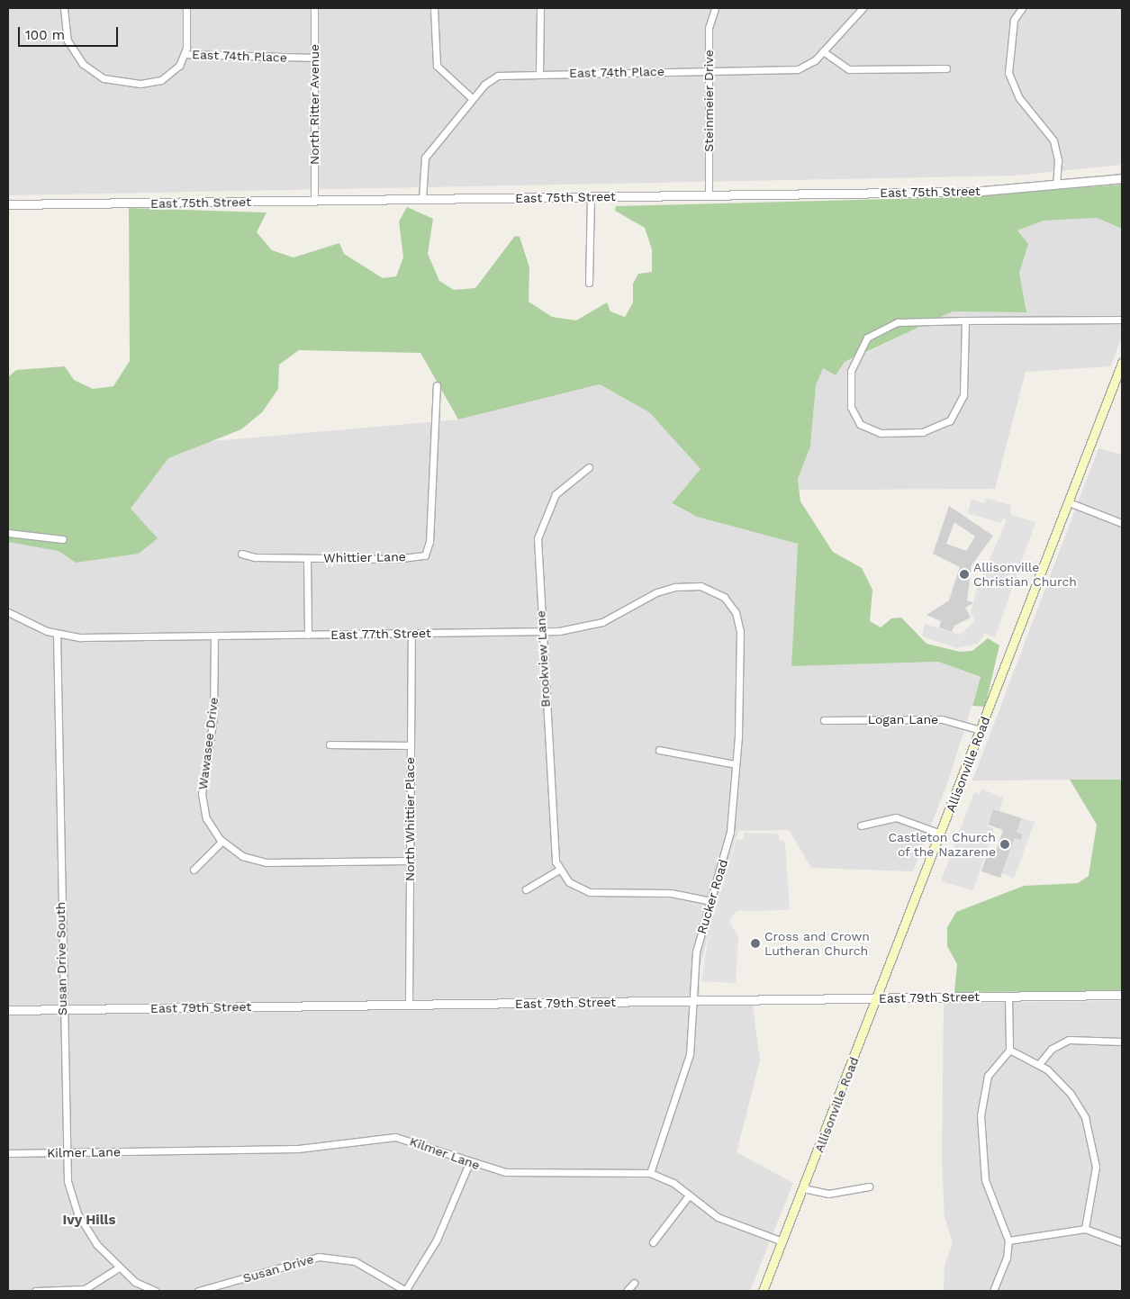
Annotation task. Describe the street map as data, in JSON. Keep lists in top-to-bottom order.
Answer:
{
  "streets": {
    "main road": ["Allisonville Road"],
    "street": [
      "East 74th Place",
      "Steinmeier Drive",
      "North Ritter Avenue",
      "East 75th Street",
      "Whittier Lane",
      "East 77th Street",
      "Brookview Lane",
      "Logan Lane",
      "Wawasee Drive",
      "North Whittier Place",
      "Rucker Road",
      "Susan Drive South",
      "East 79th Street",
      "Kilmer Lane",
      "Susan Drive"
    ]
  },
  "crossings": [
    ["East 74th Place", "Steinmeier Drive"],
    ["East 74th Place", "North Ritter Avenue"],
    ["East 74th Place", "East 75th Street"],
    ["Steinmeier Drive", "East 75th Street"],
    ["North Ritter Avenue", "East 75th Street"],
    ["East 77th Street", "Brookview Lane"],
    ["East 77th Street", "Wawasee Drive"],
    ["East 77th Street", "North Whittier Place"],
    ["East 77th Street", "Rucker Road"],
    ["East 77th Street", "Susan Drive South"],
    ["Logan Lane", "Allisonville Road"],
    ["Wawasee Drive", "North Whittier Place"],
    ["Allisonville Road", "East 79th Street"],
    ["Allisonville Road", "Kilmer Lane"],
    ["North Whittier Place", "East 79th Street"],
    ["Rucker Road", "East 79th Street"],
    ["Rucker Road", "Kilmer Lane"],
    ["Susan Drive South", "East 79th Street"],
    ["Susan Drive South", "Kilmer Lane"]
  ],
  "districts": ["Ivy Hills"],
  "places": ["Allisonville Christian Church", "Castleton Church of the Nazarene", "Cross and Crown Lutheran Church"],
  "scale_bar": "100 m"
}
